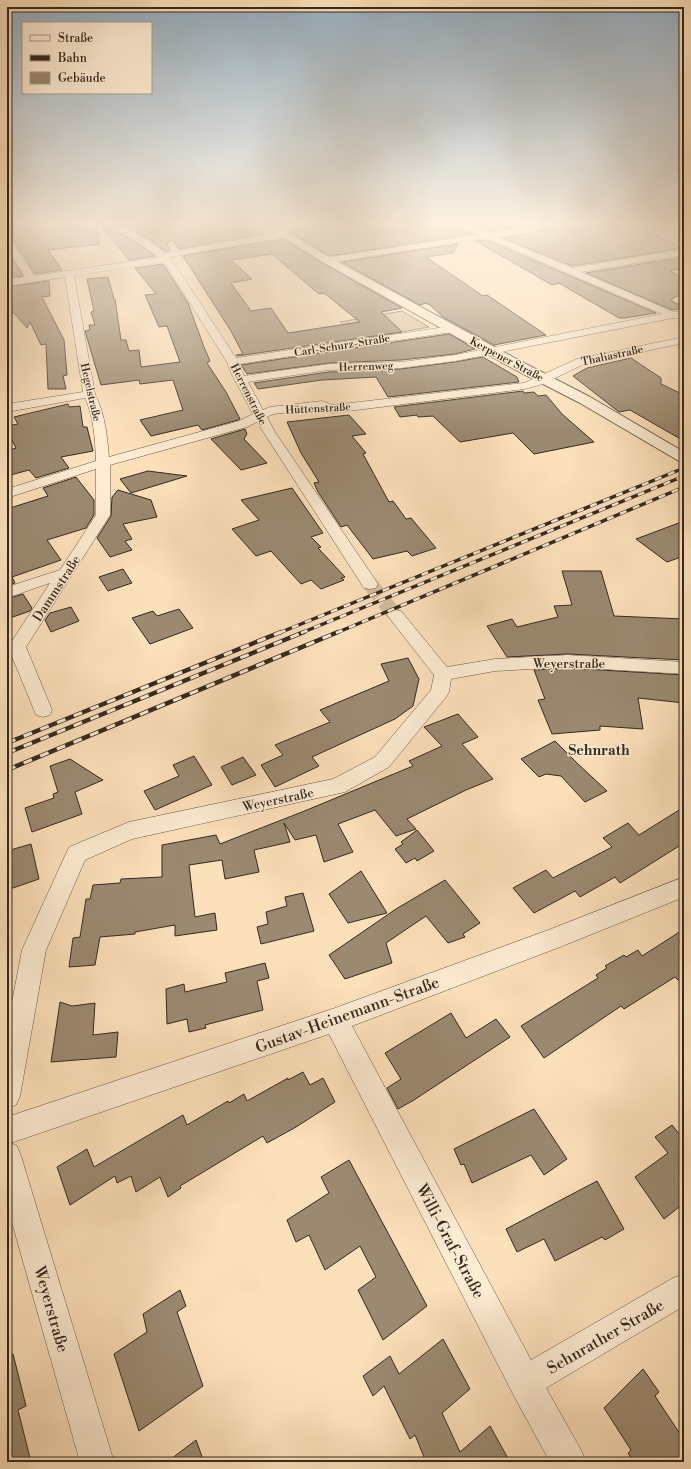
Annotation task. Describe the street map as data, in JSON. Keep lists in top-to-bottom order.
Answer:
{
  "streets": {
    "street": [
      "Carl-Schurz-Straße",
      "Thaliastraße",
      "Kerpener Straße",
      "Herrenweg",
      "Hegelstraße",
      "Herrenstraße",
      "Hüttenstraße",
      "Dammstraße",
      "Weyerstraße",
      "Gustav-Heinemann-Straße",
      "Willi-Graf-Straße",
      "Sehnrather Straße"
    ]
  },
  "crossings": [
    ["Carl-Schurz-Straße", "Kerpener Straße"],
    ["Carl-Schurz-Straße", "Herrenstraße"],
    ["Thaliastraße", "Kerpener Straße"],
    ["Thaliastraße", "Hüttenstraße"],
    ["Kerpener Straße", "Herrenweg"],
    ["Kerpener Straße", "Hüttenstraße"],
    ["Herrenweg", "Herrenstraße"],
    ["Hegelstraße", "Hüttenstraße"],
    ["Hegelstraße", "Dammstraße"],
    ["Herrenstraße", "Hüttenstraße"],
    ["Hüttenstraße", "Dammstraße"],
    ["Gustav-Heinemann-Straße", "Willi-Graf-Straße"],
    ["Willi-Graf-Straße", "Sehnrather Straße"]
  ],
  "districts": ["Sehnrath"],
  "legend": ["Straße", "Bahn", "Gebäude"]
}
